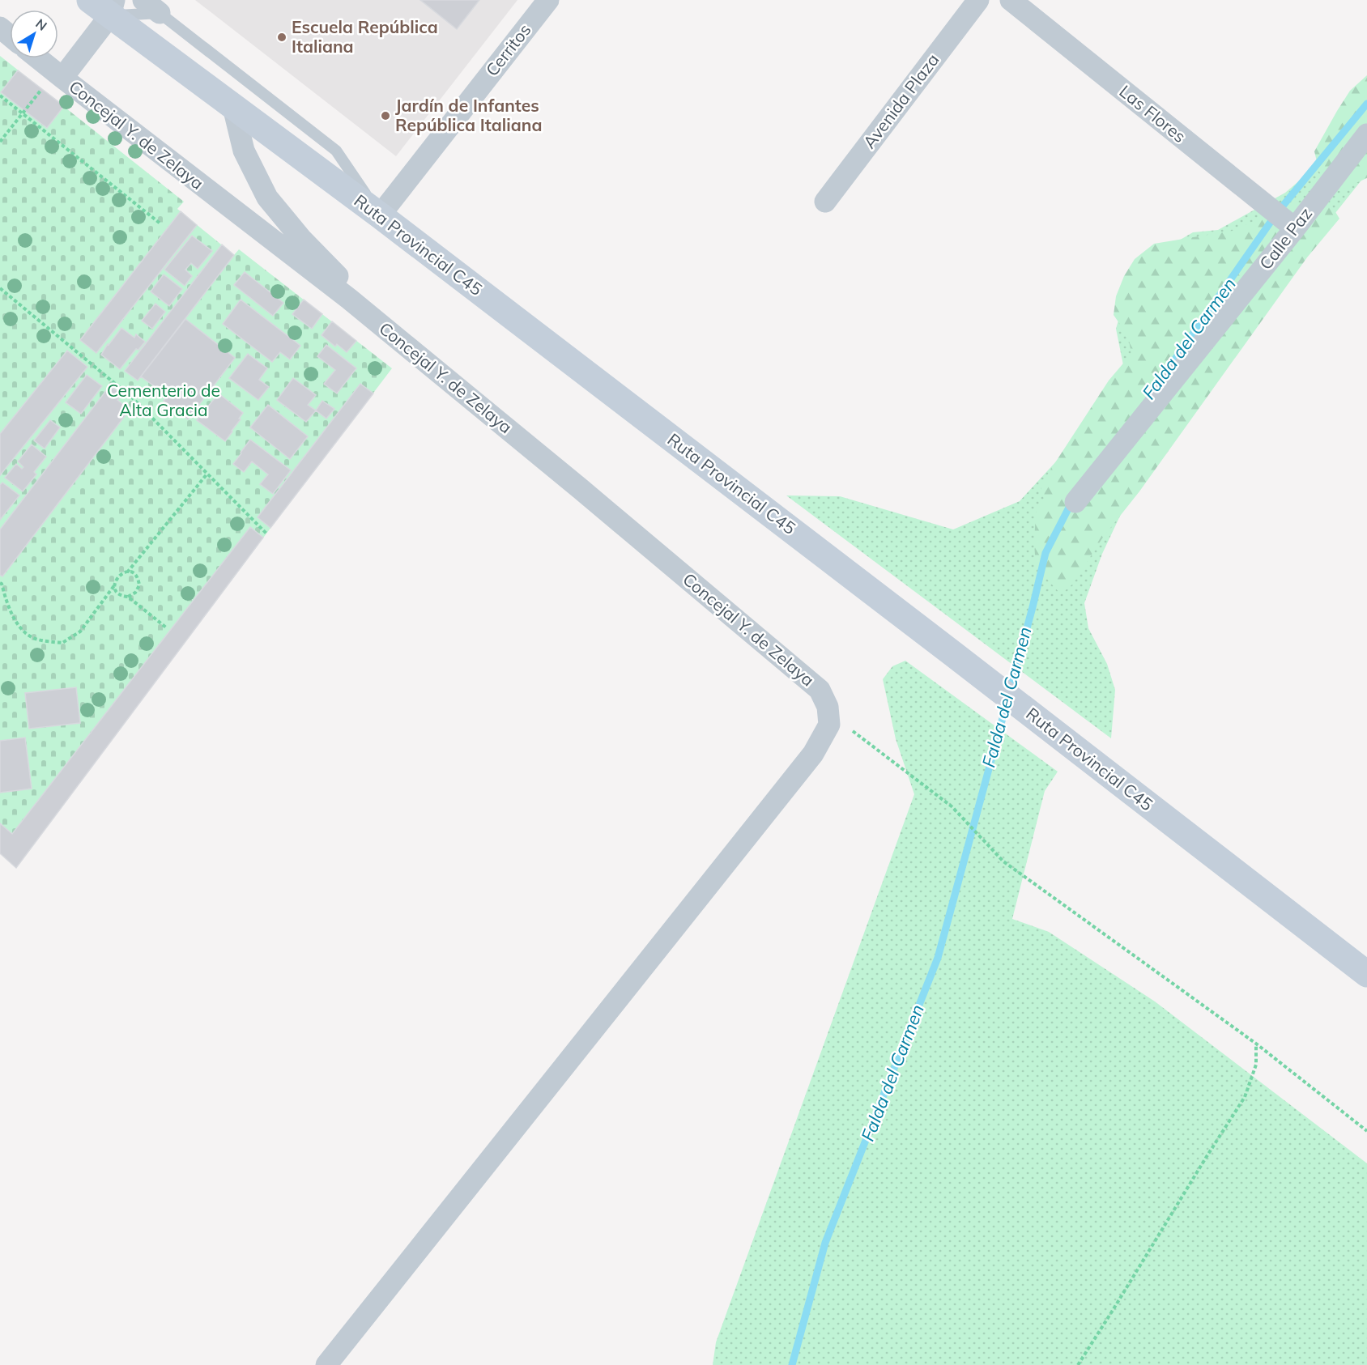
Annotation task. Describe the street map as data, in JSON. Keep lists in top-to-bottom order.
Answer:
{
  "streets": {
    "main road": ["Ruta Provincial C45"],
    "street": [
      "Cerritos",
      "Avenida Plaza",
      "Las Flores",
      "Concejal Y. de Zelaya",
      "Calle Paz"
    ]
  },
  "crossings": [
    ["Cerritos", "Ruta Provincial C45"],
    ["Las Flores", "Calle Paz"],
    ["Concejal Y. de Zelaya", "Ruta Provincial C45"]
  ],
  "water": ["Falda del Carmen"],
  "parks": ["Cementerio de Alta Gracia"],
  "places": ["Escuela República Italiana", "Jardín de Infantes República Italiana"],
  "north": "top right"
}
